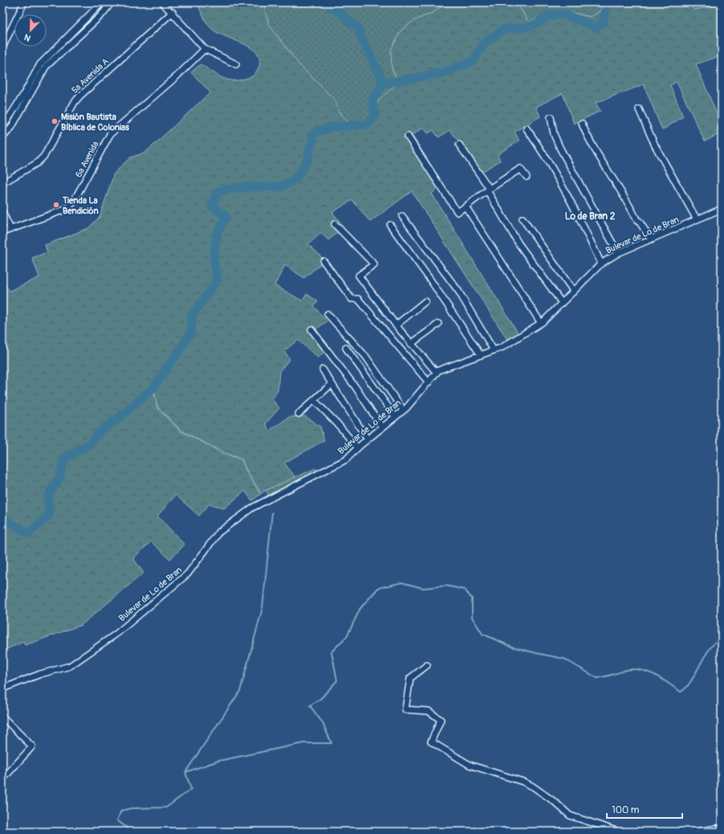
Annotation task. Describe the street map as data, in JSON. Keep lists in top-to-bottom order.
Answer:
{
  "streets": {
    "street": ["5a Avenida A", "6a Avenida", "Bulevar de Lo de Bran"]
  },
  "districts": ["Lo de Bran 2"],
  "places": ["Misión Bautista Bíblica de Colonias", "Tienda La Bendición"],
  "scale_bar": "100 m",
  "north": "bottom left"
}
